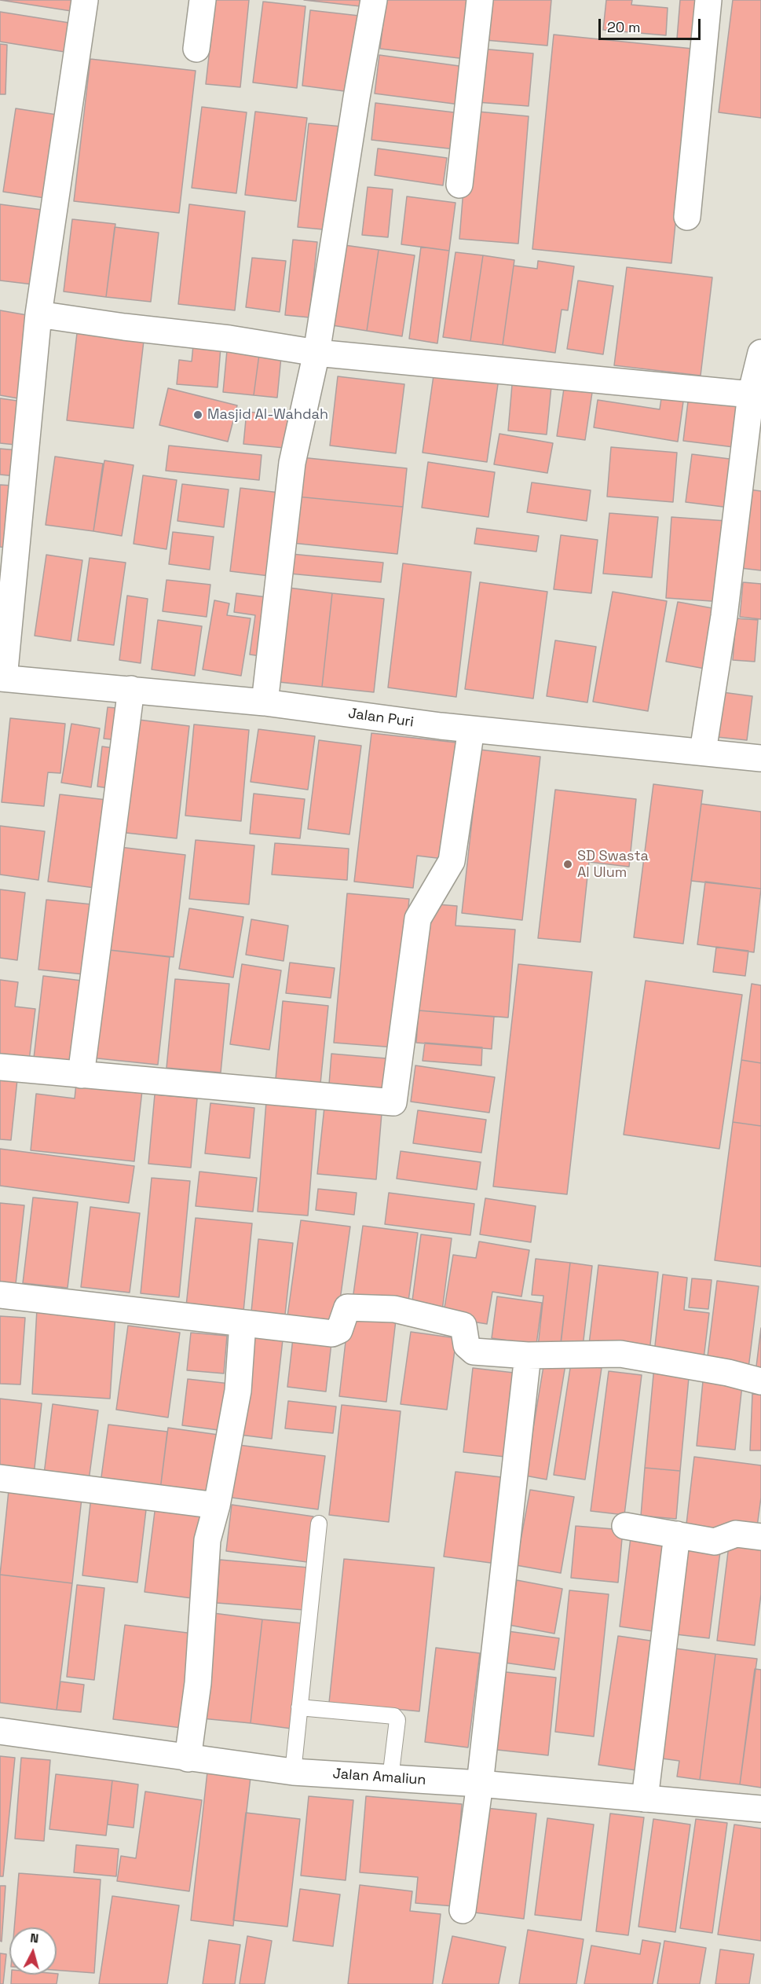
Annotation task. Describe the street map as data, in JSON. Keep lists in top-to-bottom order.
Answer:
{
  "streets": {
    "street": ["Jalan Puri", "Jalan Amaliun"]
  },
  "places": ["Masjid Al-Wahdah", "SD Swasta Al Ulum"],
  "scale_bar": "20 m",
  "north": "top"
}
